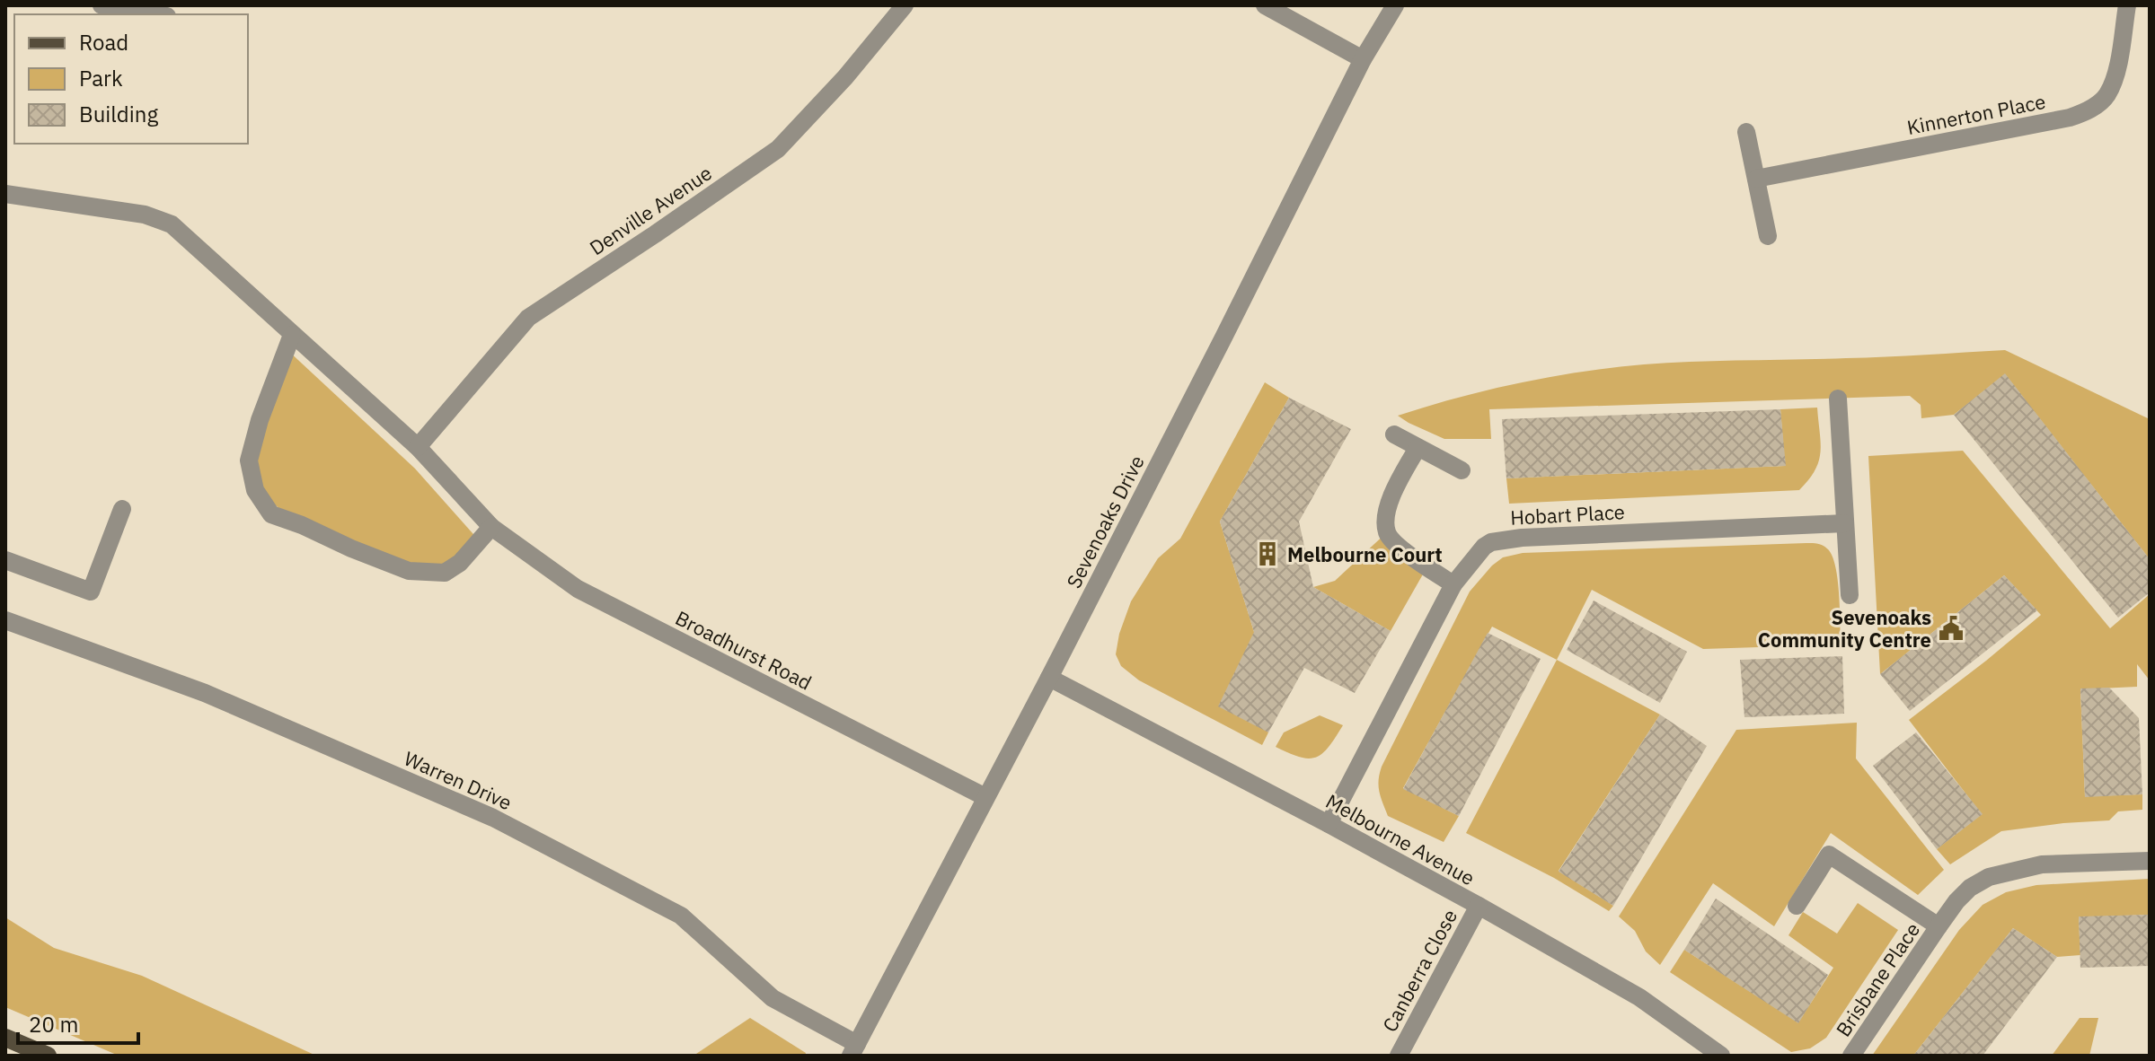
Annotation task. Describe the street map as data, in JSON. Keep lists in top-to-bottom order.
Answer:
{
  "streets": {
    "street": [
      "Kinnerton Place",
      "Denville Avenue",
      "Hobart Place",
      "Sevenoaks Drive",
      "Broadhurst Road",
      "Warren Drive",
      "Melbourne Avenue",
      "Canberra Close",
      "Brisbane Place"
    ]
  },
  "crossings": [
    ["Denville Avenue", "Broadhurst Road"],
    ["Hobart Place", "Melbourne Avenue"],
    ["Sevenoaks Drive", "Broadhurst Road"],
    ["Sevenoaks Drive", "Warren Drive"],
    ["Sevenoaks Drive", "Melbourne Avenue"],
    ["Melbourne Avenue", "Canberra Close"]
  ],
  "places": {
    "building": ["Melbourne Court"],
    "public building": ["Sevenoaks Community Centre"]
  },
  "legend": ["Road", "Park", "Building"],
  "scale_bar": "20 m"
}
